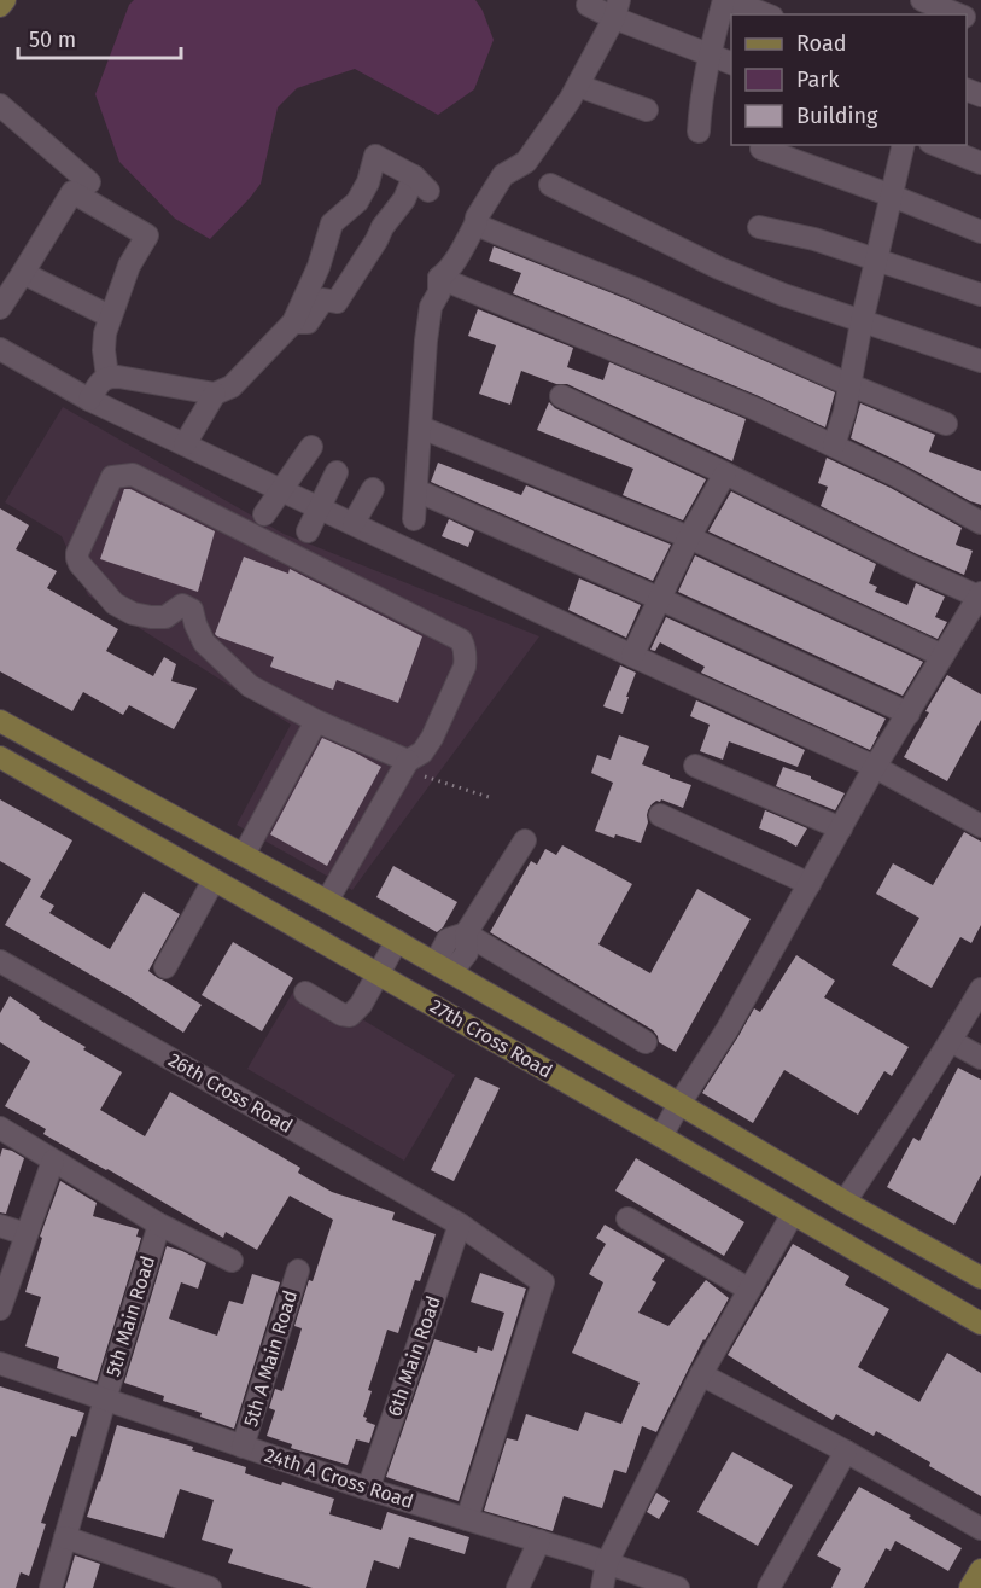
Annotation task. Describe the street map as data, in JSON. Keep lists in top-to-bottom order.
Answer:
{
  "streets": {
    "main road": ["27th Cross Road"],
    "street": [
      "26th Cross Road",
      "5th Main Road",
      "6th Main Road",
      "5th A Main Road",
      "24th A Cross Road"
    ]
  },
  "crossings": [
    ["26th Cross Road", "6th Main Road"],
    ["26th Cross Road", "24th A Cross Road"],
    ["5th Main Road", "24th A Cross Road"],
    ["6th Main Road", "24th A Cross Road"],
    ["5th A Main Road", "24th A Cross Road"]
  ],
  "legend": ["Road", "Park", "Building"],
  "scale_bar": "50 m"
}
